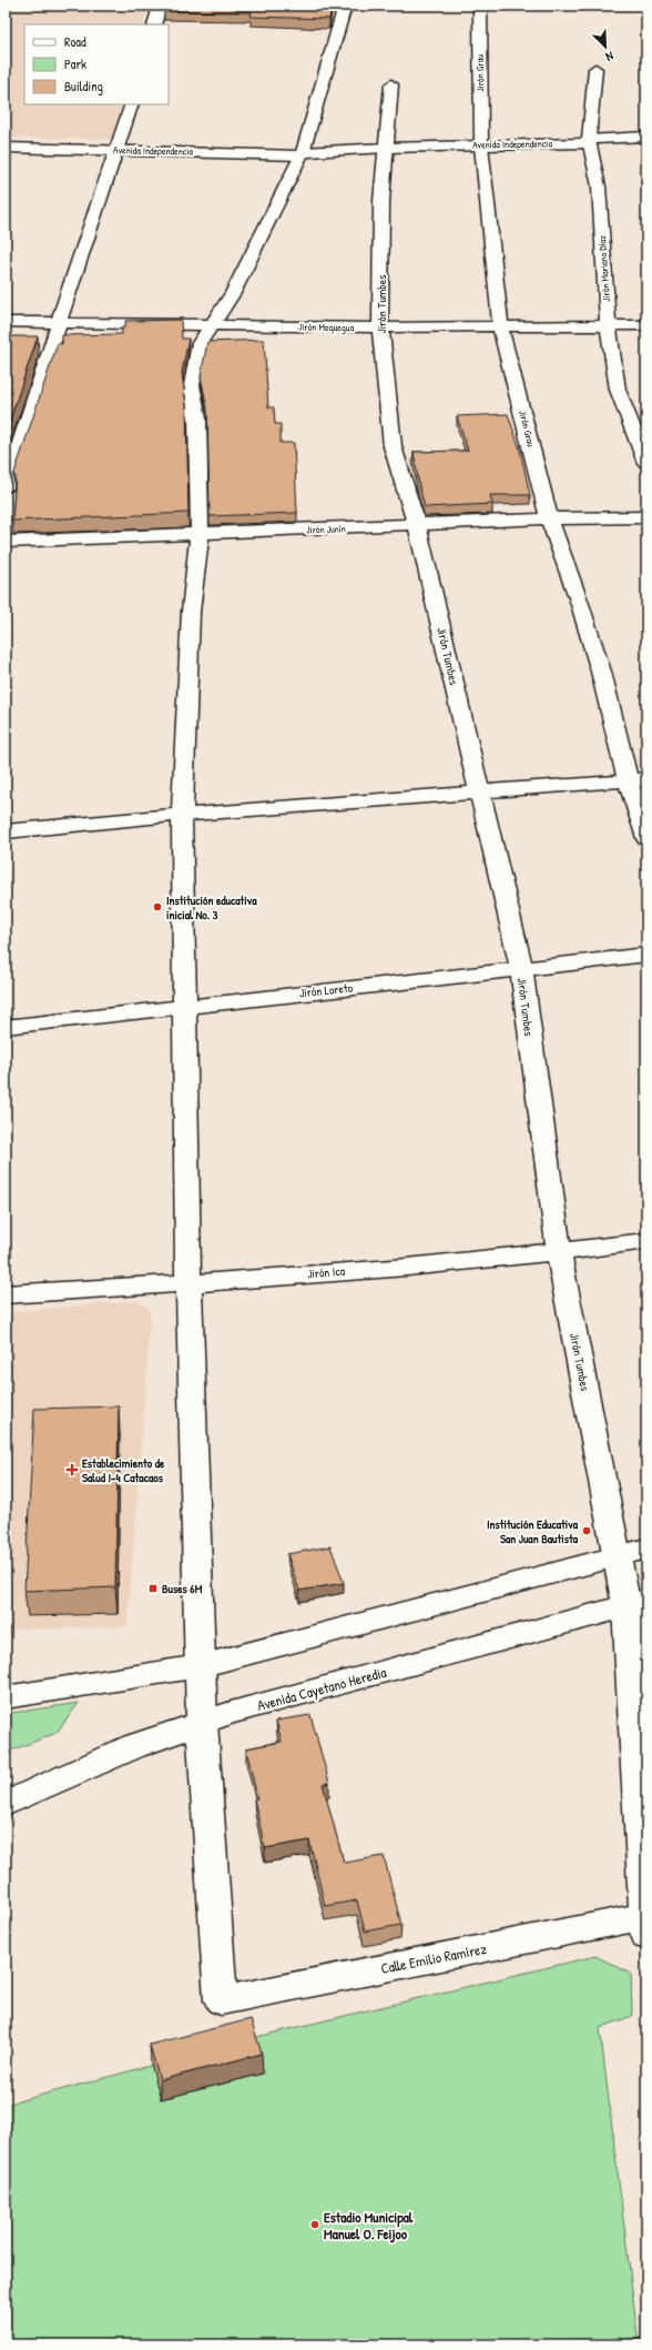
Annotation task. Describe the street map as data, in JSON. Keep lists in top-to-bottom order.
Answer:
{
  "streets": {
    "street": [
      "Jirón Grau",
      "Avenida Independencia",
      "Jirón Mariano Díaz",
      "Jirón Tumbes",
      "Jirón Moquegua",
      "Jirón Junín",
      "Jirón Loreto",
      "Jirón Ica",
      "Avenida Cayetano Heredia",
      "Calle Emilio Ramírez"
    ]
  },
  "crossings": [
    ["Jirón Grau", "Avenida Independencia"],
    ["Jirón Grau", "Jirón Moquegua"],
    ["Jirón Grau", "Jirón Junín"],
    ["Avenida Independencia", "Jirón Mariano Díaz"],
    ["Avenida Independencia", "Jirón Tumbes"],
    ["Jirón Mariano Díaz", "Jirón Moquegua"],
    ["Jirón Tumbes", "Jirón Moquegua"],
    ["Jirón Tumbes", "Jirón Junín"],
    ["Jirón Tumbes", "Jirón Loreto"],
    ["Jirón Tumbes", "Jirón Ica"],
    ["Jirón Tumbes", "Avenida Cayetano Heredia"],
    ["Jirón Tumbes", "Calle Emilio Ramírez"],
    ["Avenida Cayetano Heredia", "Calle Emilio Ramírez"]
  ],
  "places": {
    "other": ["Institución educativa inicial No. 3", "Institución Educativa San Juan Bautista", "Estadio Municipal Manuel O. Feijoo"],
    "health": ["Establecimiento de Salud I-4 Catacaos"],
    "transit": ["Buses 6M"]
  },
  "legend": ["Road", "Park", "Building"],
  "north": "bottom right"
}
